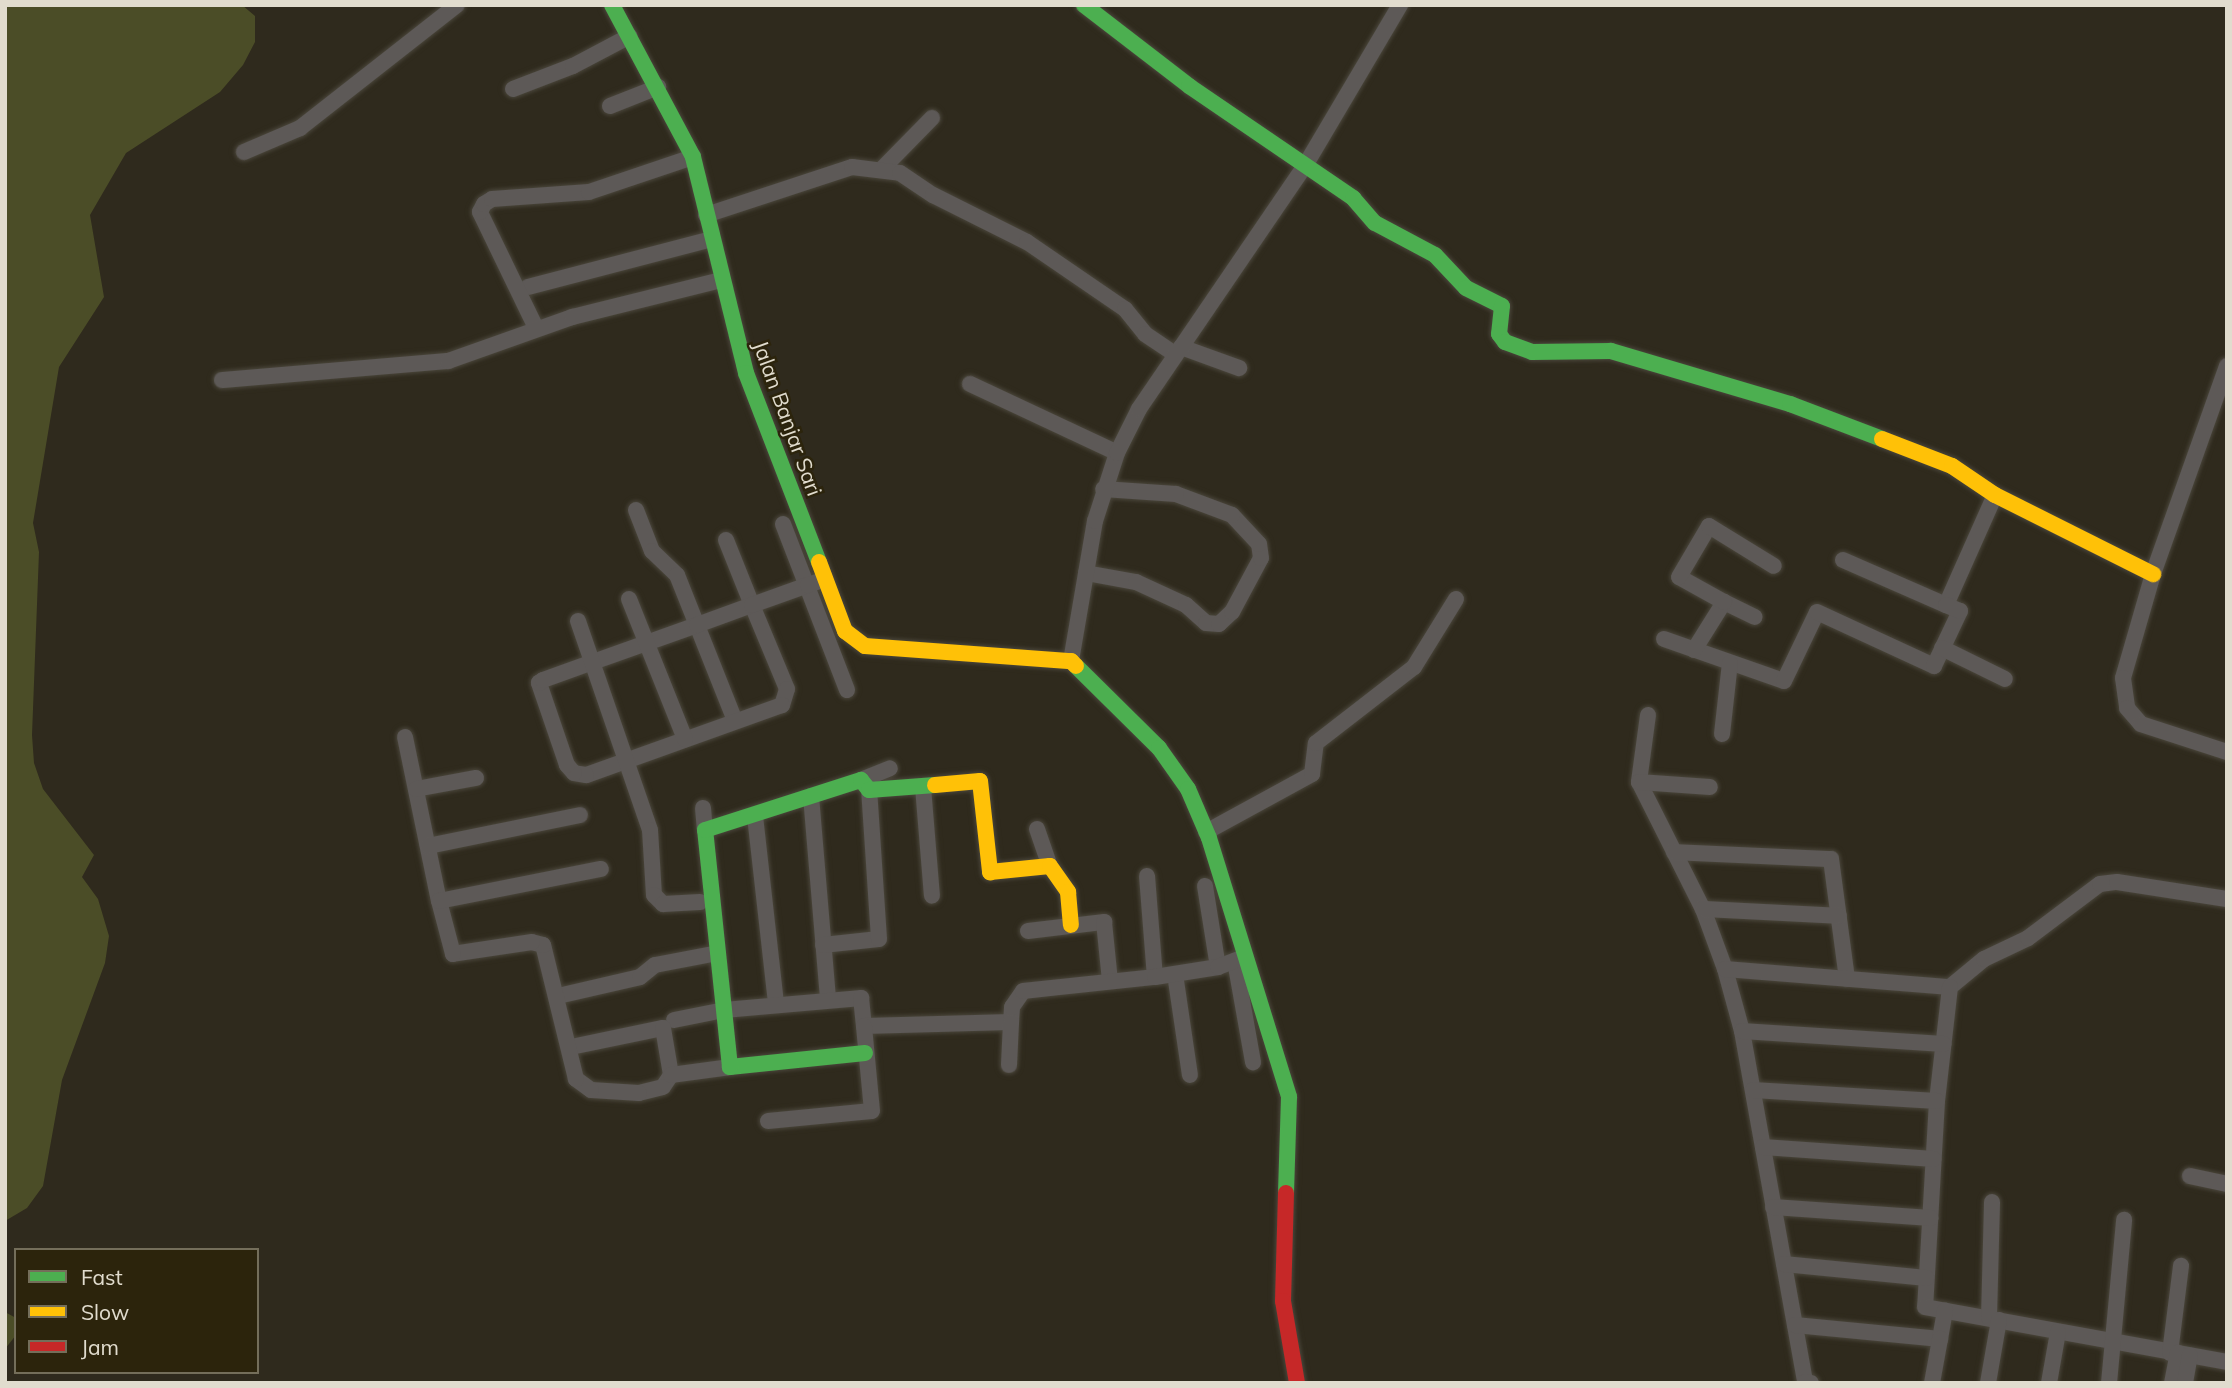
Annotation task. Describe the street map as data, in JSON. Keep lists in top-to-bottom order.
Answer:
{
  "streets": {
    "street": ["Jalan Banjar Sari"]
  },
  "legend": ["Fast", "Slow", "Jam"]
}
